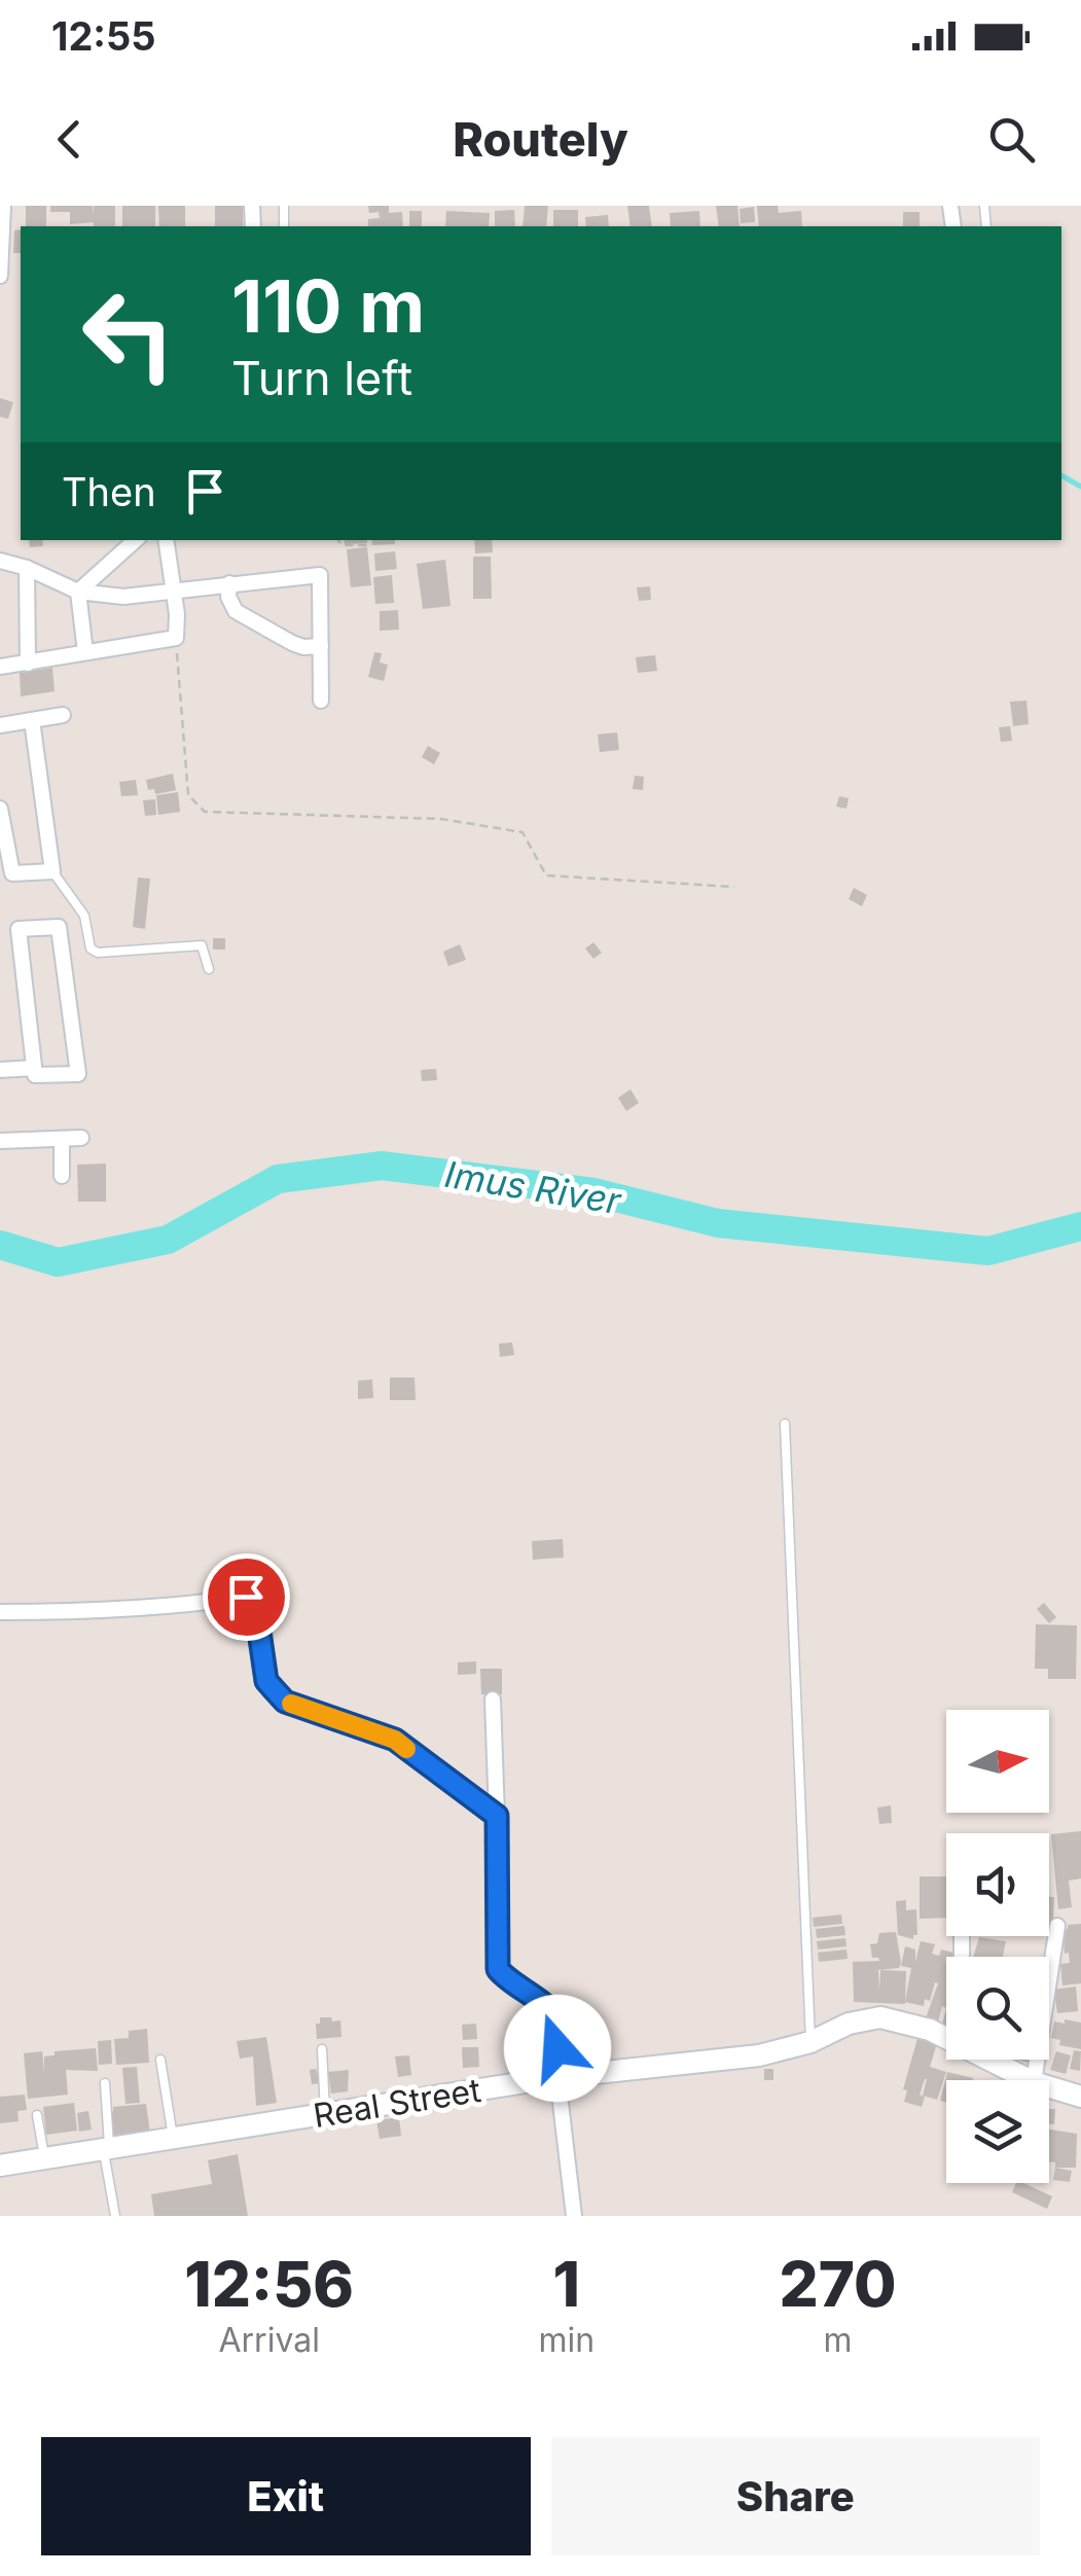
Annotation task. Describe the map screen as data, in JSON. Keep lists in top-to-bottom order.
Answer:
{
  "streets": {
    "street": ["Real Street"]
  },
  "water": ["Imus River"],
  "north": "right",
  "page": {
    "status": "12:55",
    "header": "Routely",
    "turn": ["110 m", "Turn left"],
    "then": "Then",
    "eta": [
      "12:56",
      "Arrival",
      "1",
      "min",
      "270",
      "m"
    ],
    "buttons": ["Exit", "Share"]
  }
}
